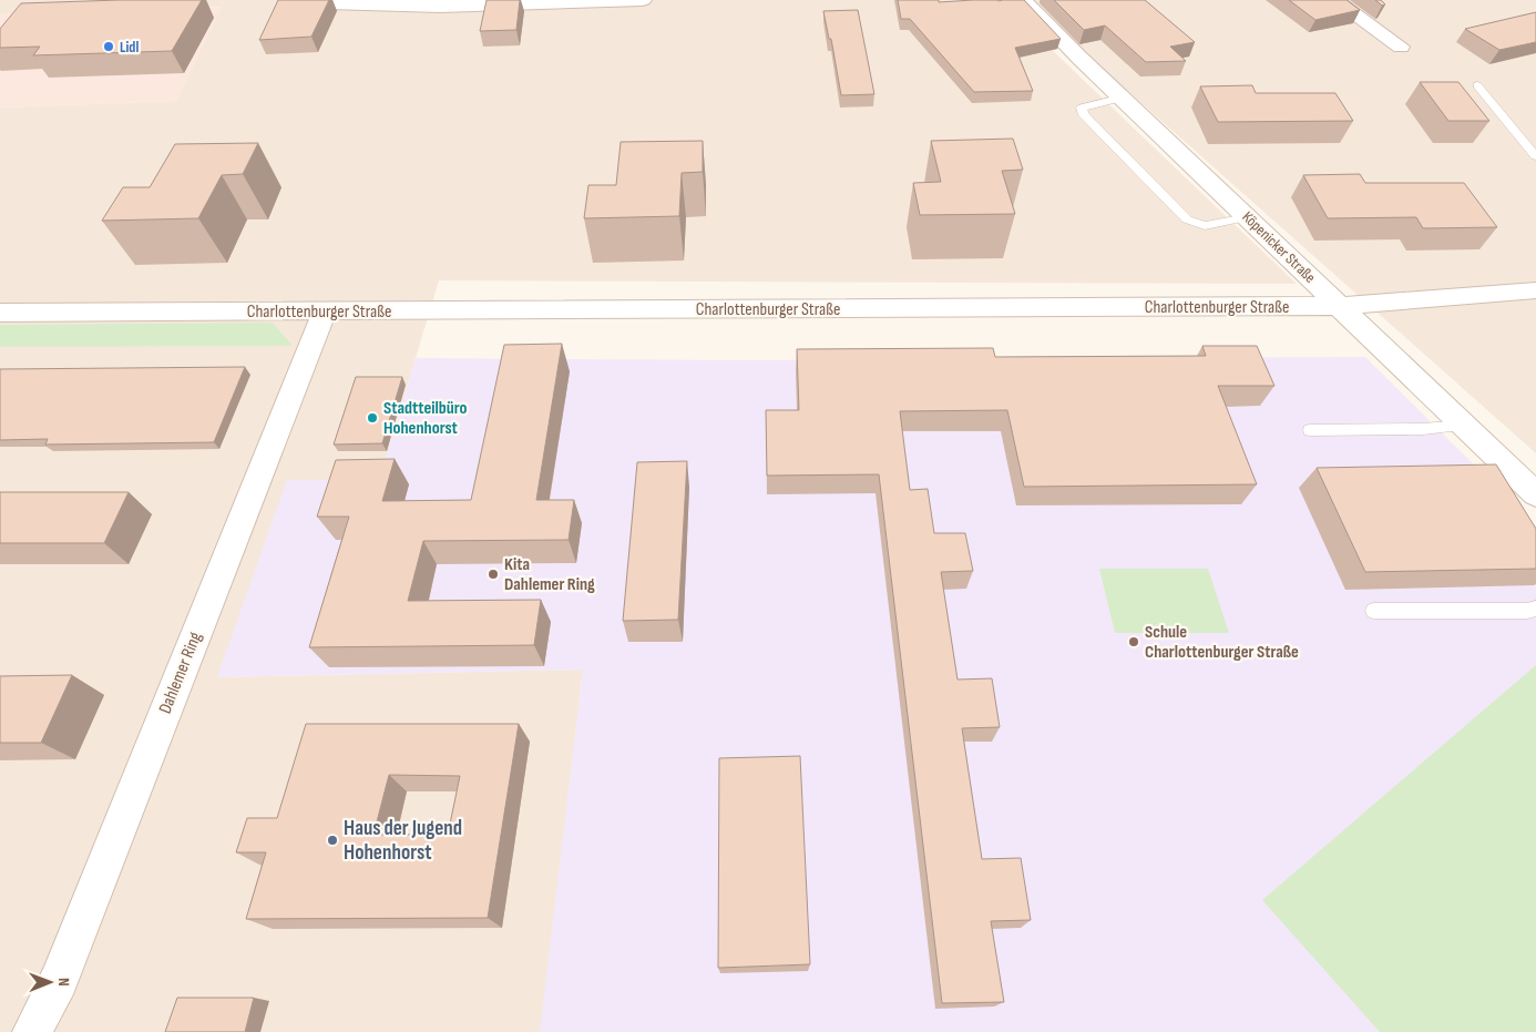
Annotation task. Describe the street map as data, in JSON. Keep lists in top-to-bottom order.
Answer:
{
  "streets": {
    "street": ["Köpenicker Straße", "Charlottenburger Straße", "Dahlemer Ring"]
  },
  "crossings": [
    ["Köpenicker Straße", "Charlottenburger Straße"],
    ["Charlottenburger Straße", "Dahlemer Ring"]
  ],
  "places": [
    "Lidl",
    "Stadtteilbüro Hohenhorst",
    "Kita Dahlemer Ring",
    "Schule Charlottenburger Straße",
    "Haus der Jugend Hohenhorst"
  ],
  "north": "right"
}
